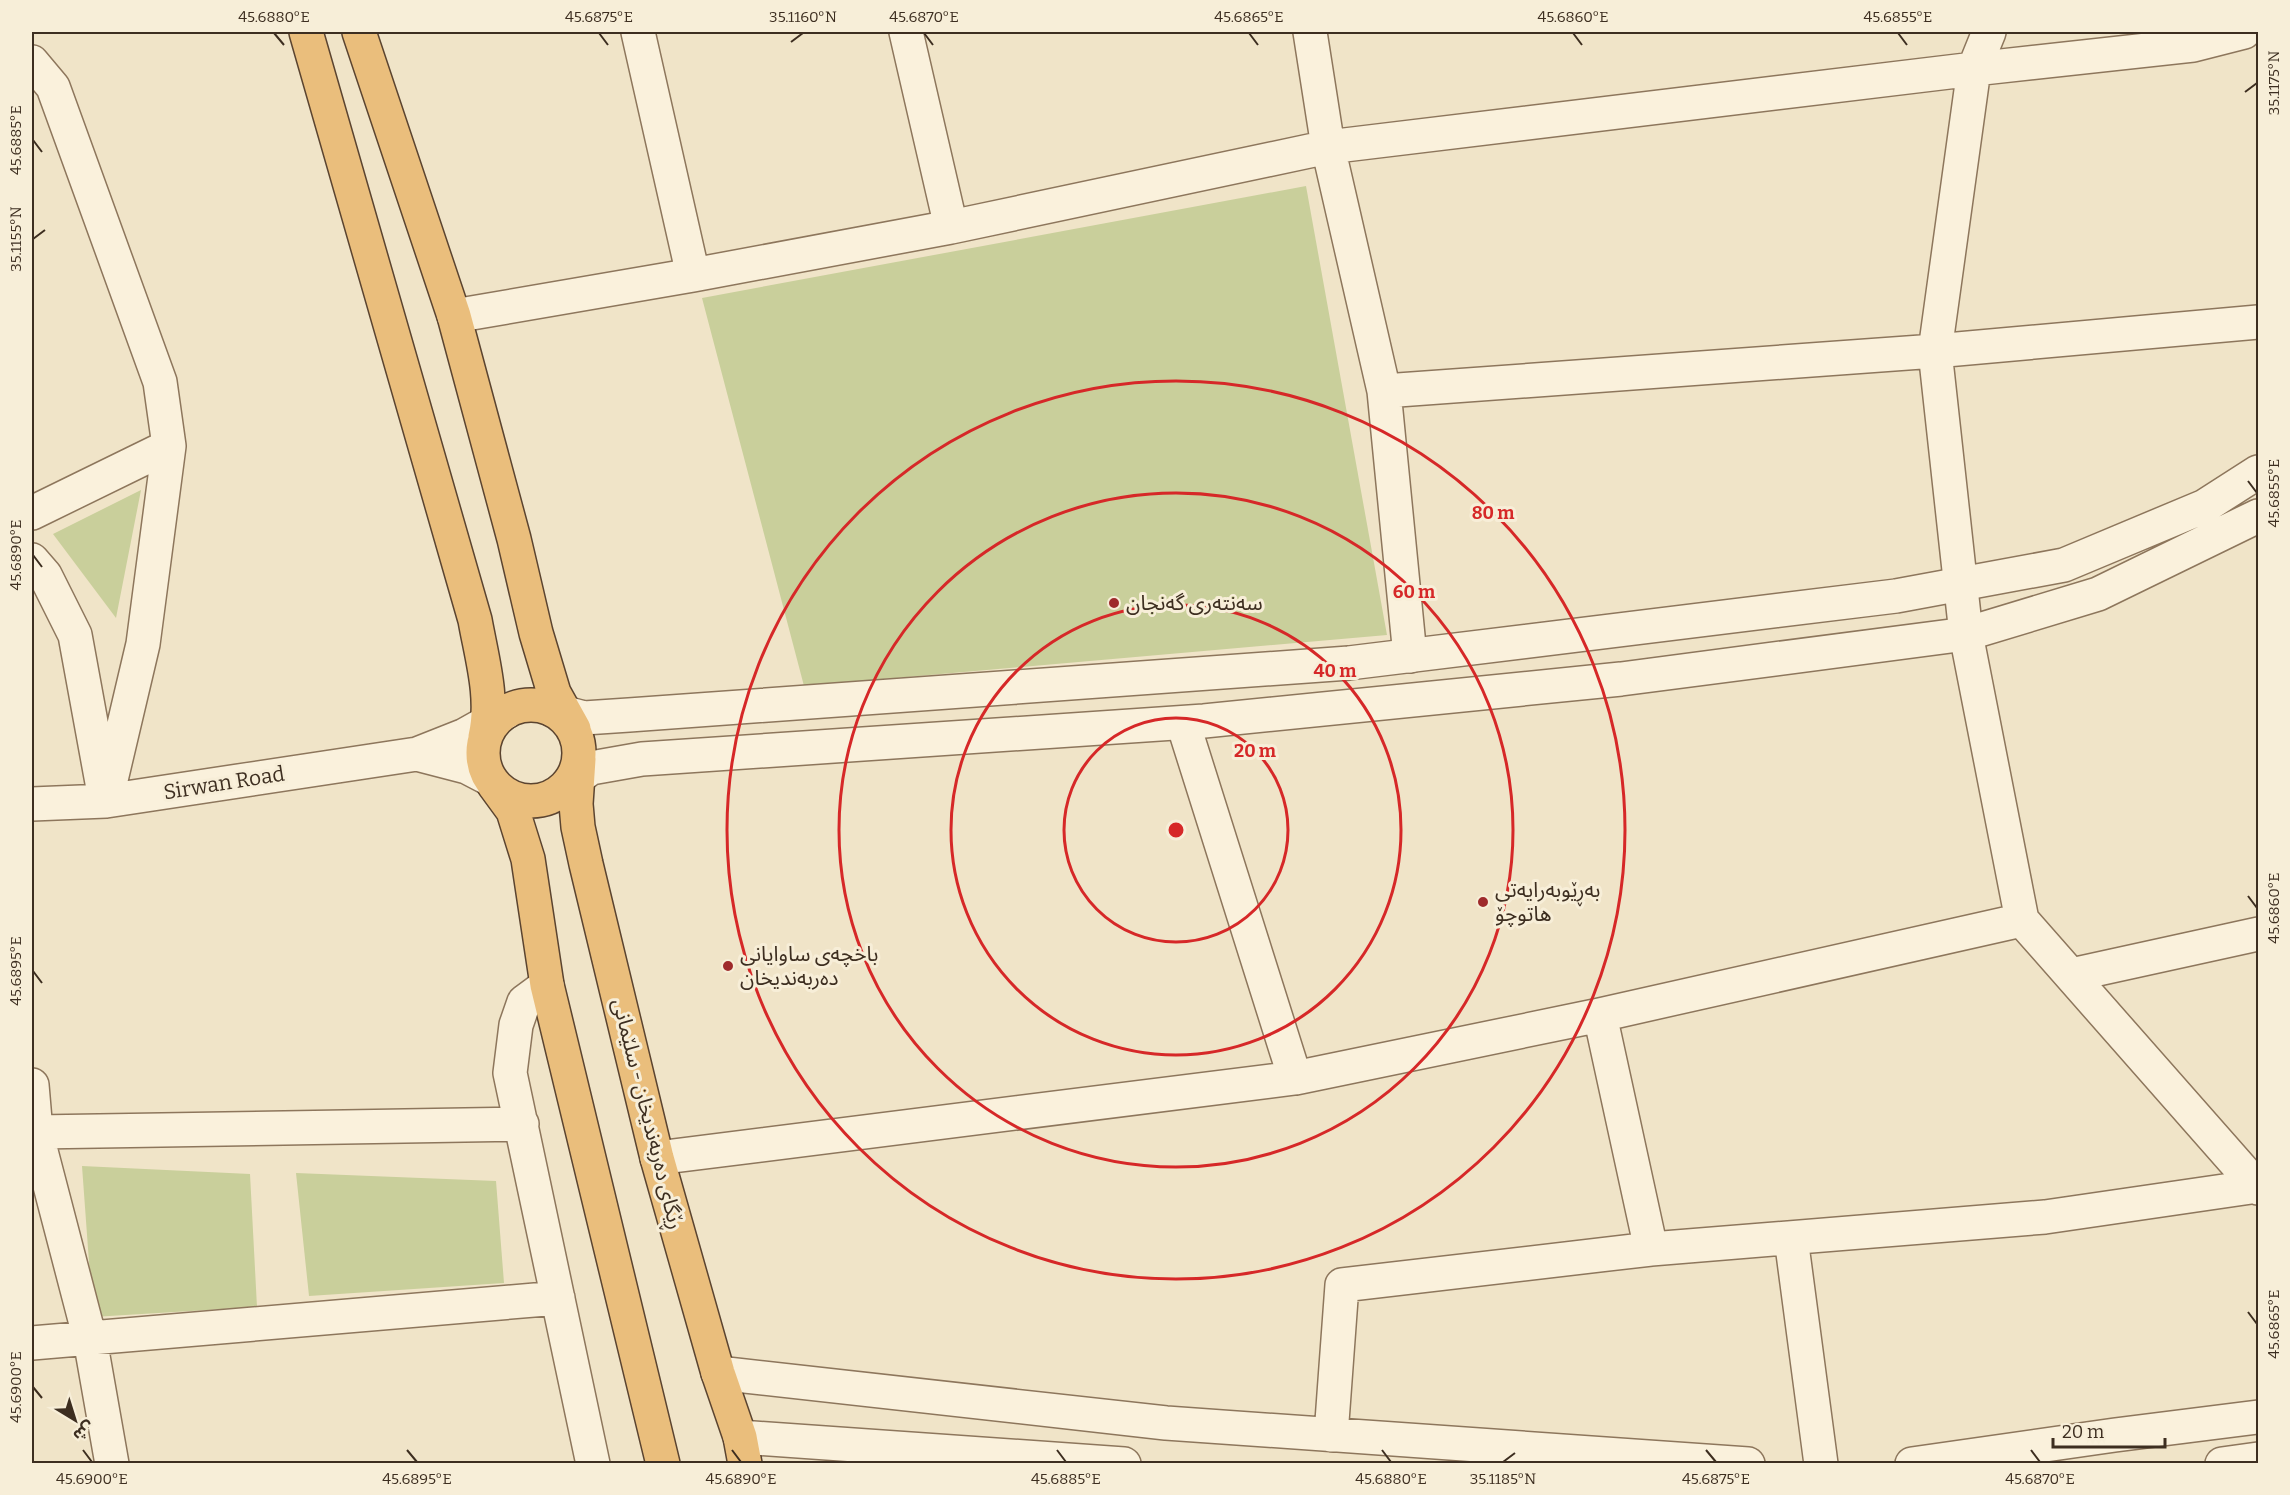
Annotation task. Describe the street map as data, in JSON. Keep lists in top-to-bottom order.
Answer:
{
  "streets": {
    "highway": ["ڕێگای دەربەندیخان - سلێمانی"],
    "street": ["Sirwan Road"]
  },
  "crossings": [
    ["Sirwan Road", "ڕێگای دەربەندیخان - سلێمانی"]
  ],
  "places": ["سەنتەری گەنجان", "بەڕێوبەرایەتی هاتوچۆ", "باخچەی ساوایانی دەربەندیخان"],
  "scale_bar": "20 m",
  "north": "bottom right",
  "coordinates": [
    "45.6880°E",
    "45.6875°E",
    "35.1160°N",
    "45.6870°E",
    "45.6865°E",
    "45.6860°E",
    "45.6855°E",
    "35.1175°N",
    "45.6885°E",
    "35.1155°N",
    "45.6890°E",
    "45.6895°E",
    "45.6900°E",
    "35.1185°N"
  ],
  "rings": [
    "80 m",
    "60 m",
    "40 m",
    "20 m"
  ]
}
